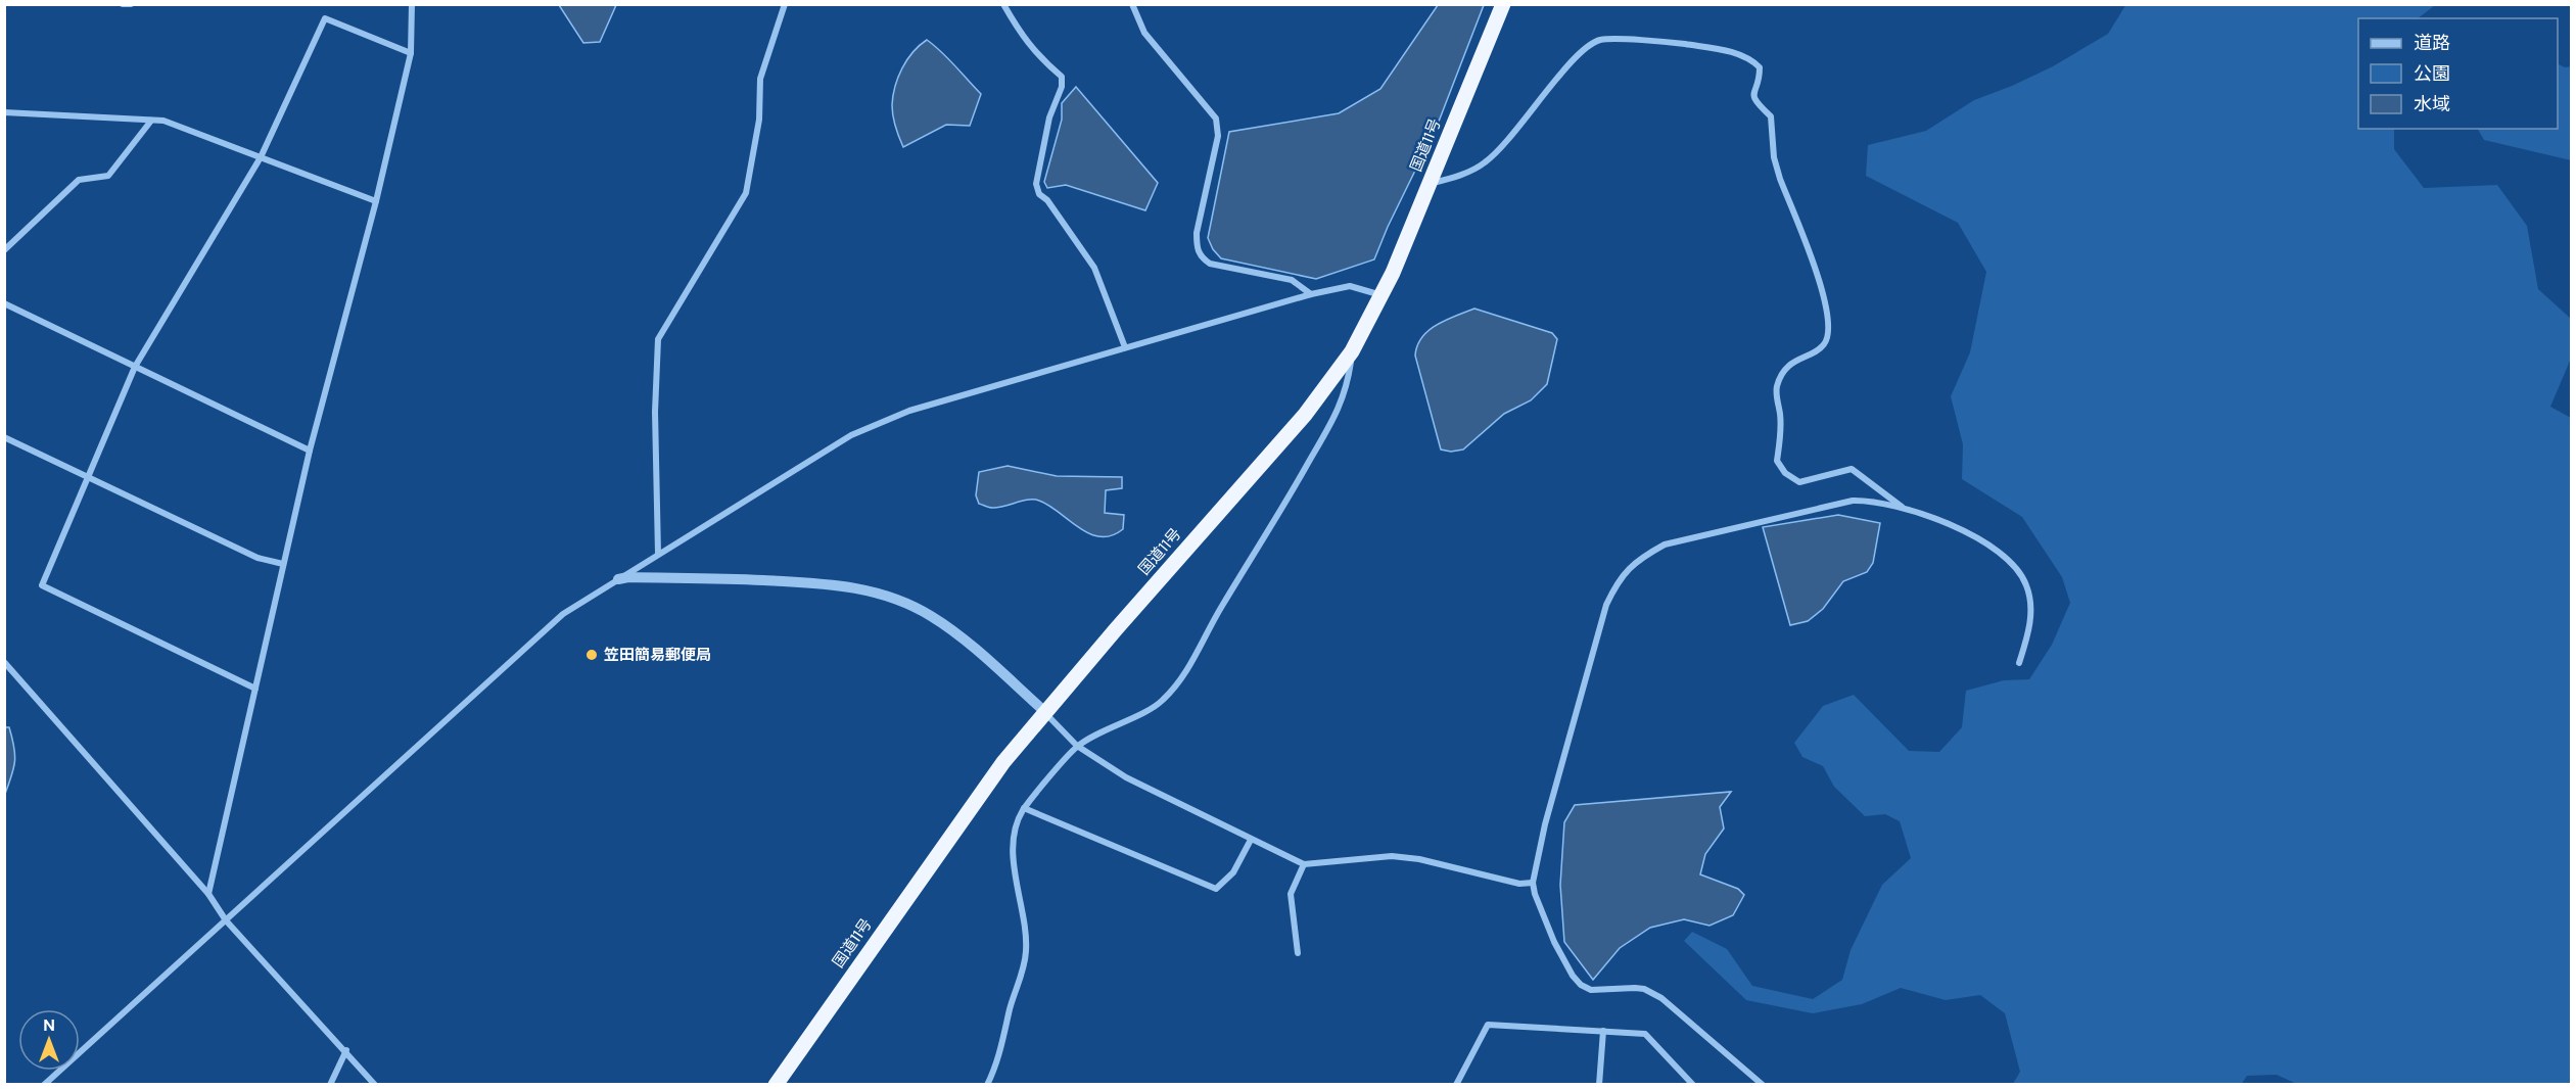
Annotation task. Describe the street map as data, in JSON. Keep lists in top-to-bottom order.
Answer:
{
  "streets": {
    "highway": ["国道11号"]
  },
  "places": ["笠田簡易郵便局"],
  "legend": ["道路", "公園", "水域"],
  "north": "top"
}
